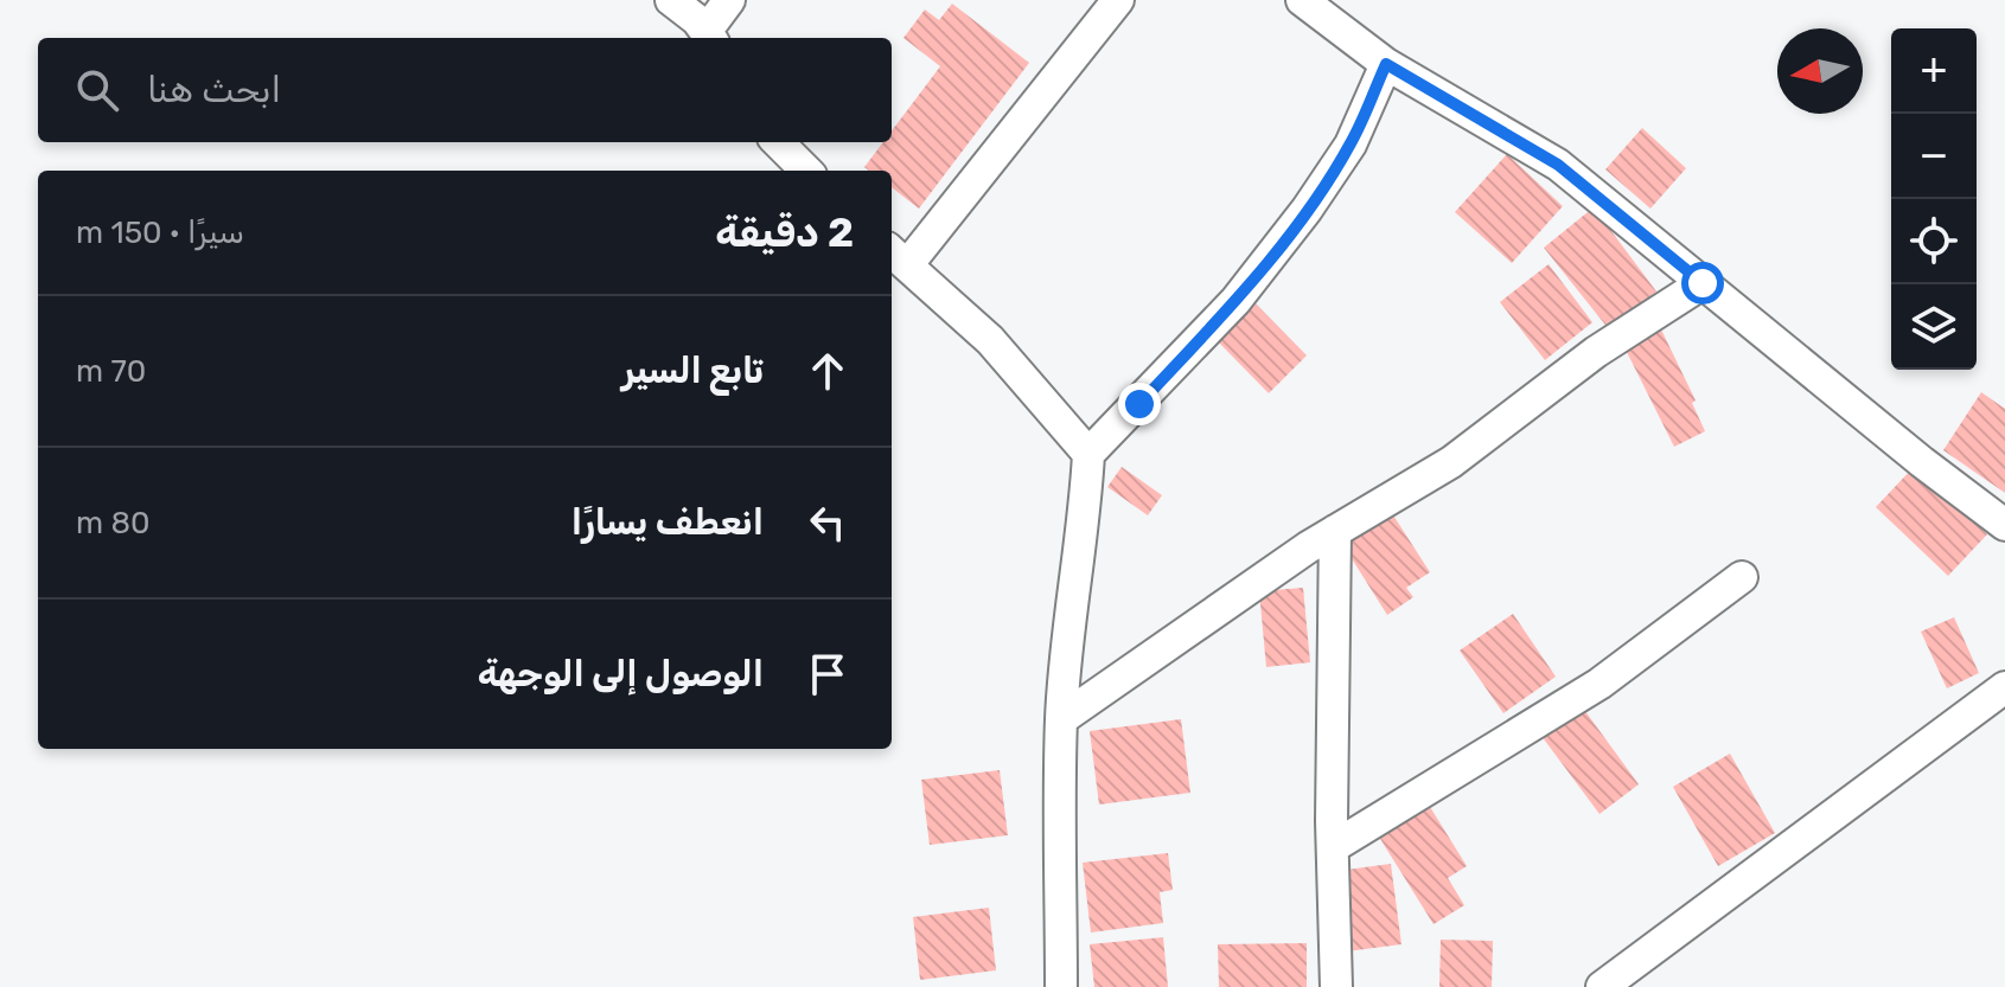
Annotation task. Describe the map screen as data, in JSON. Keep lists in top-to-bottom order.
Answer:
{
  "north": "left",
  "page": {
    "map_buttons": ["+", "−"],
    "search": "ابحث هنا",
    "heading": ["2 دقيقة", "سيرًا · 150 m"],
    "list": [
      ["تابع السير", "70 m"],
      ["انعطف يسارًا", "80 m"],
      "الوصول إلى الوجهة"
    ]
  }
}
